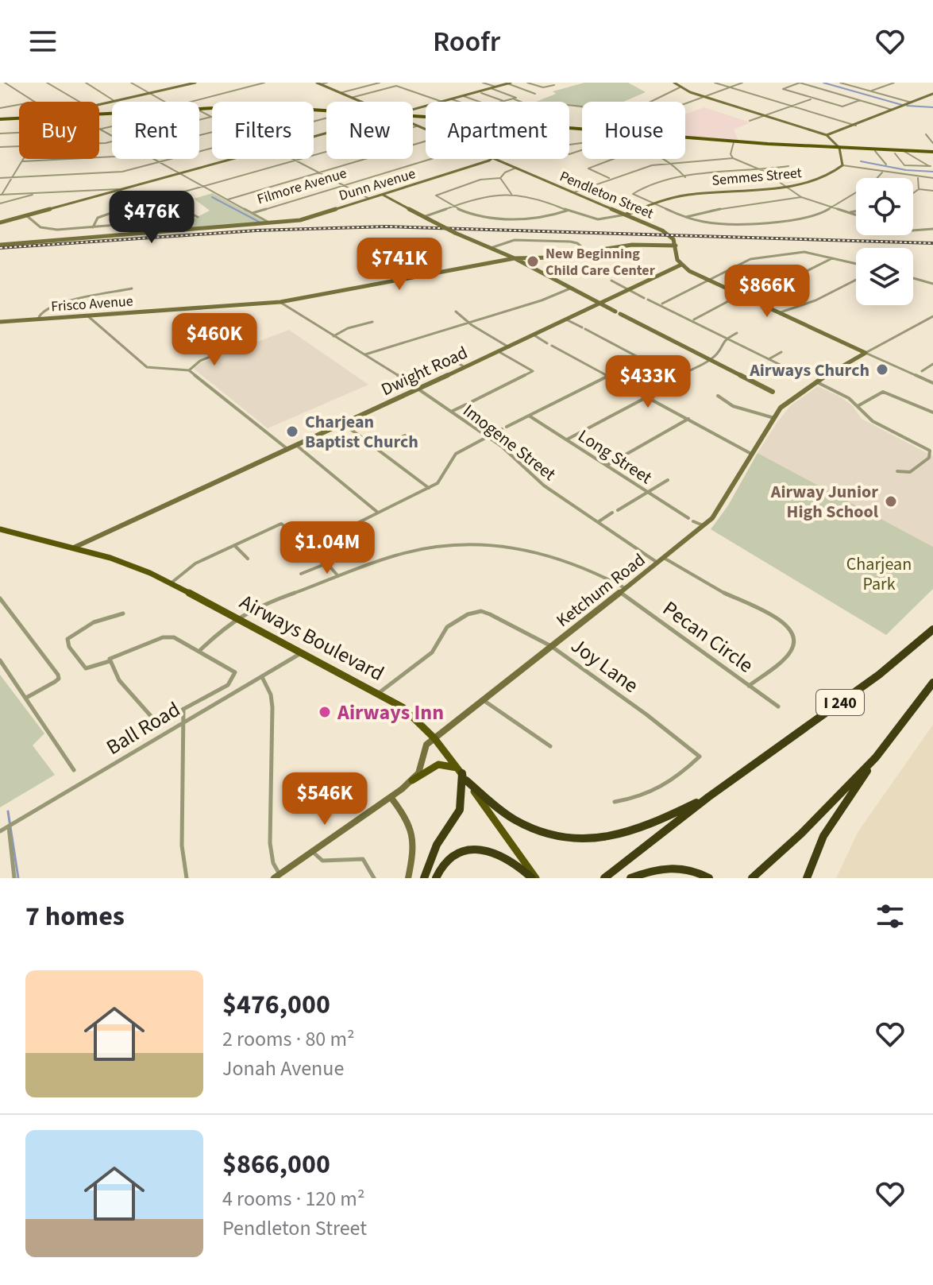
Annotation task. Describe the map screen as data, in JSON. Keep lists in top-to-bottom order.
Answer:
{
  "streets": {
    "highway": ["I 240"],
    "main road": ["Airways Boulevard"],
    "street": [
      "Semmes Street",
      "Dunn Avenue",
      "Filmore Avenue",
      "Pendleton Street",
      "Frisco Avenue",
      "Dwight Road",
      "Imogene Street",
      "Long Street",
      "Ketchum Road",
      "Pecan Circle",
      "Joy Lane",
      "Ball Road"
    ]
  },
  "crossings": [
    ["Semmes Street", "Pendleton Street"],
    ["Dunn Avenue", "Pendleton Street"],
    ["Pendleton Street", "Frisco Avenue"],
    ["Frisco Avenue", "Imogene Street"],
    ["Dwight Road", "Imogene Street"],
    ["Dwight Road", "Airways Boulevard"],
    ["Imogene Street", "Ketchum Road"],
    ["Long Street", "Ketchum Road"],
    ["Ketchum Road", "Pecan Circle"],
    ["Ketchum Road", "Airways Boulevard"],
    ["Ketchum Road", "Joy Lane"],
    ["Pecan Circle", "Airways Boulevard"],
    ["Airways Boulevard", "Joy Lane"],
    ["Airways Boulevard", "Ball Road"]
  ],
  "parks": ["Charjean Park"],
  "places": [
    "New Beginning Child Care Center",
    "Airways Church",
    "Charjean Baptist Church",
    "Airway Junior High School",
    "Airways Inn"
  ],
  "page": {
    "header": "Roofr",
    "chip": [
      "Buy",
      "Rent",
      "Filters",
      "New",
      "Apartment",
      "House"
    ],
    "price": [
      "$476K",
      "$741K",
      "$866K",
      "$460K",
      "$433K",
      "$1.04M",
      "$546K"
    ],
    "heading": "7 homes",
    "list": [
      {
        "name": "$476,000",
        "note": "2 rooms · 80 m² · Jonah Avenue"
      },
      {
        "name": "$866,000",
        "note": "4 rooms · 120 m² · Pendleton Street"
      }
    ]
  }
}
